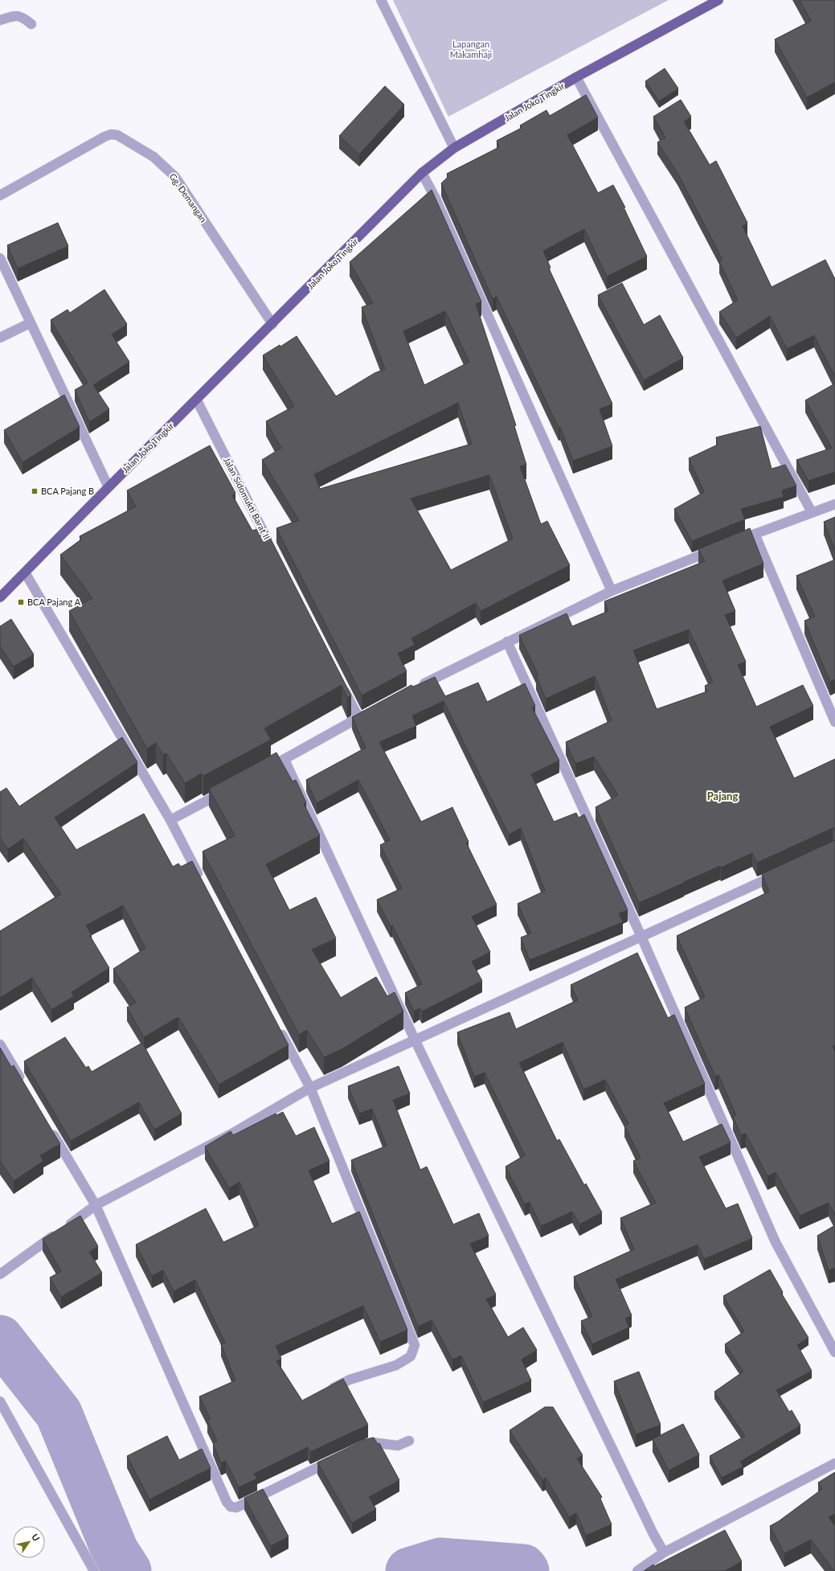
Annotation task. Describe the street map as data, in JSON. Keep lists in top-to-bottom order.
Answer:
{
  "streets": {
    "main road": ["Jalan Joko Tingkir"],
    "street": ["Gg. Demangan", "Jalan Sidomukti Barat II"]
  },
  "crossings": [
    ["Jalan Joko Tingkir", "Gg. Demangan"],
    ["Jalan Joko Tingkir", "Jalan Sidomukti Barat II"]
  ],
  "districts": ["Pajang"],
  "parks": ["Lapangan Makamhaji"],
  "places": {
    "transit": ["BCA Pajang B", "BCA Pajang A"]
  },
  "north": "top right"
}
